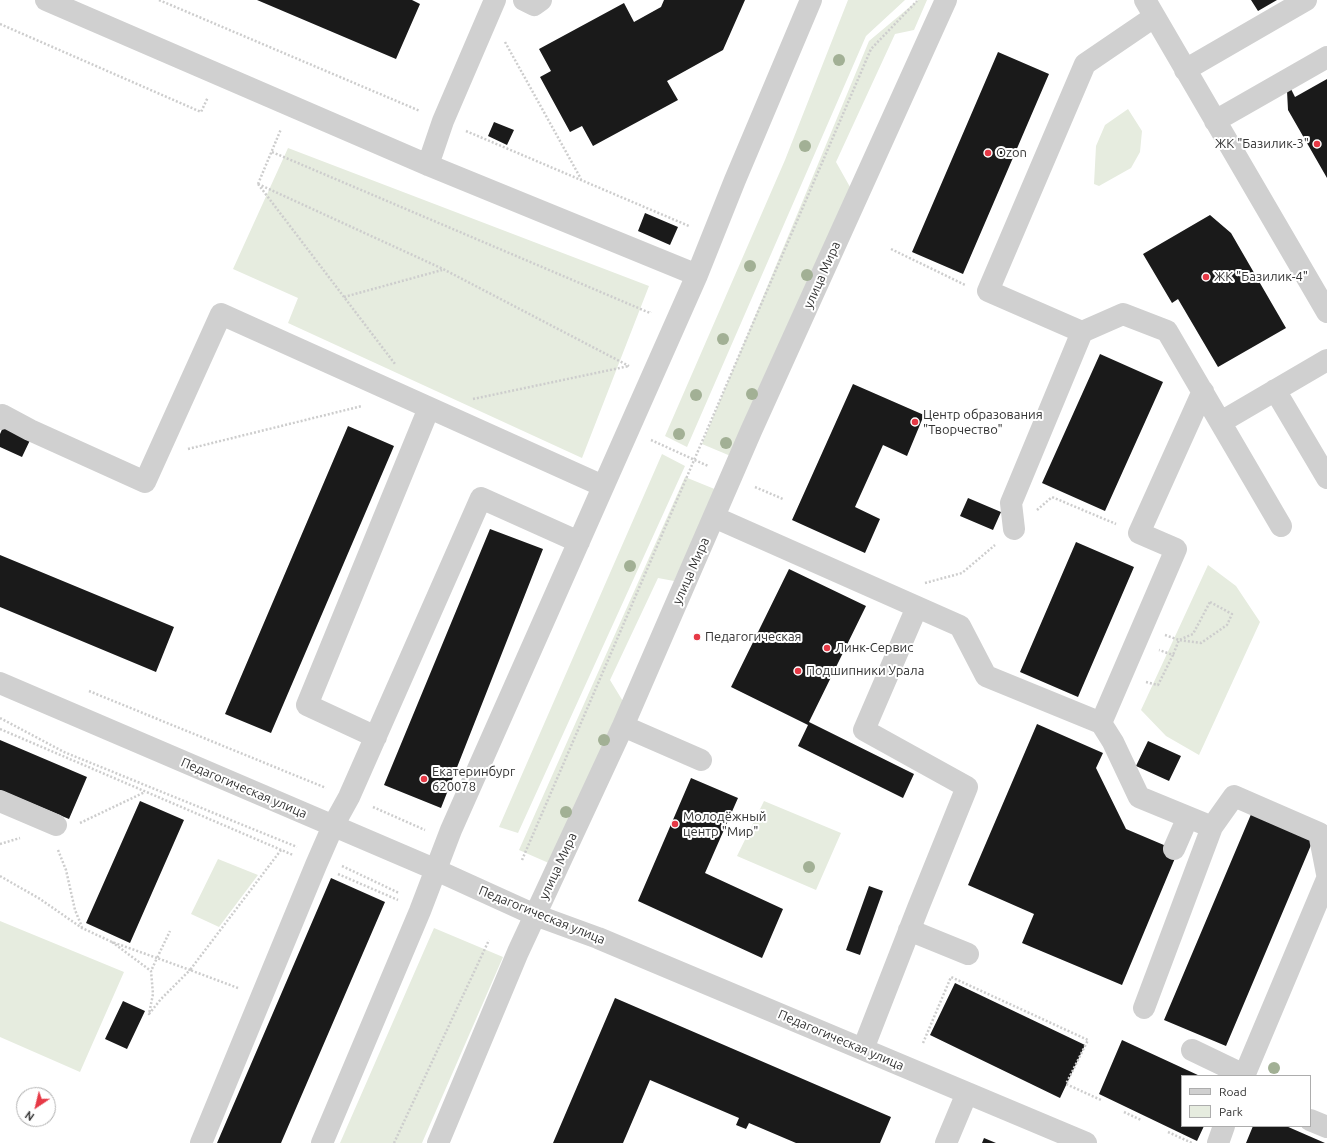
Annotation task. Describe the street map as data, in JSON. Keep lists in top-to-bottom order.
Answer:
{
  "streets": {
    "street": ["улица Мира", "Педагогическая улица"]
  },
  "crossings": [
    ["улица Мира", "Педагогическая улица"]
  ],
  "places": [
    "ЖК \"Базилик-3\"",
    "Ozon",
    "ЖК \"Базилик-4\"",
    "Центр образования \"Творчество\"",
    "Педагогическая",
    "Линк-Сервис",
    "Подшипники Урала",
    "Екатеринбург 620078",
    "Молодёжный центр \"Мир\""
  ],
  "legend": ["Road", "Park"],
  "north": "bottom left"
}
